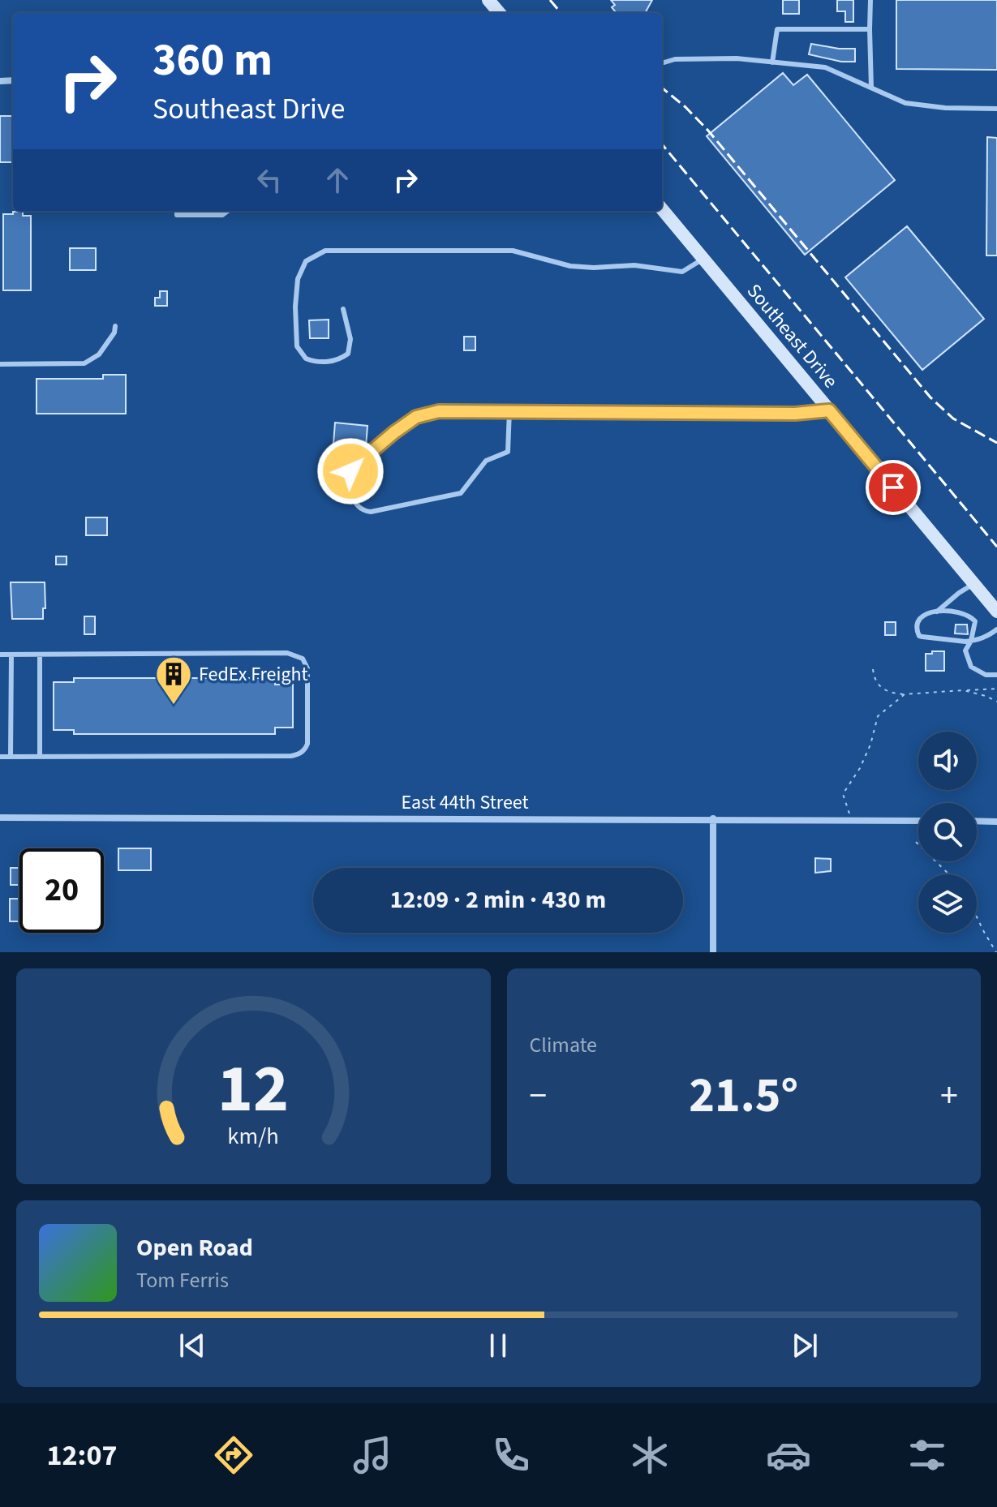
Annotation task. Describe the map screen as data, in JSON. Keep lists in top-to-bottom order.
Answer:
{
  "streets": {
    "main road": ["Southeast Drive"],
    "street": ["East 44th Street"]
  },
  "places": {
    "building": ["FedEx Freight"]
  },
  "page": {
    "turn": ["360 m", "Southeast Drive"],
    "limit": "20",
    "trip": "12:09 · 2 min · 430 m",
    "tile": "Climate",
    "heat": ["−", "21.5°", "+"],
    "song": ["Open Road", "Tom Ferris"],
    "tabs": "12:07",
    "gauge": ["12", "km/h"]
  }
}
